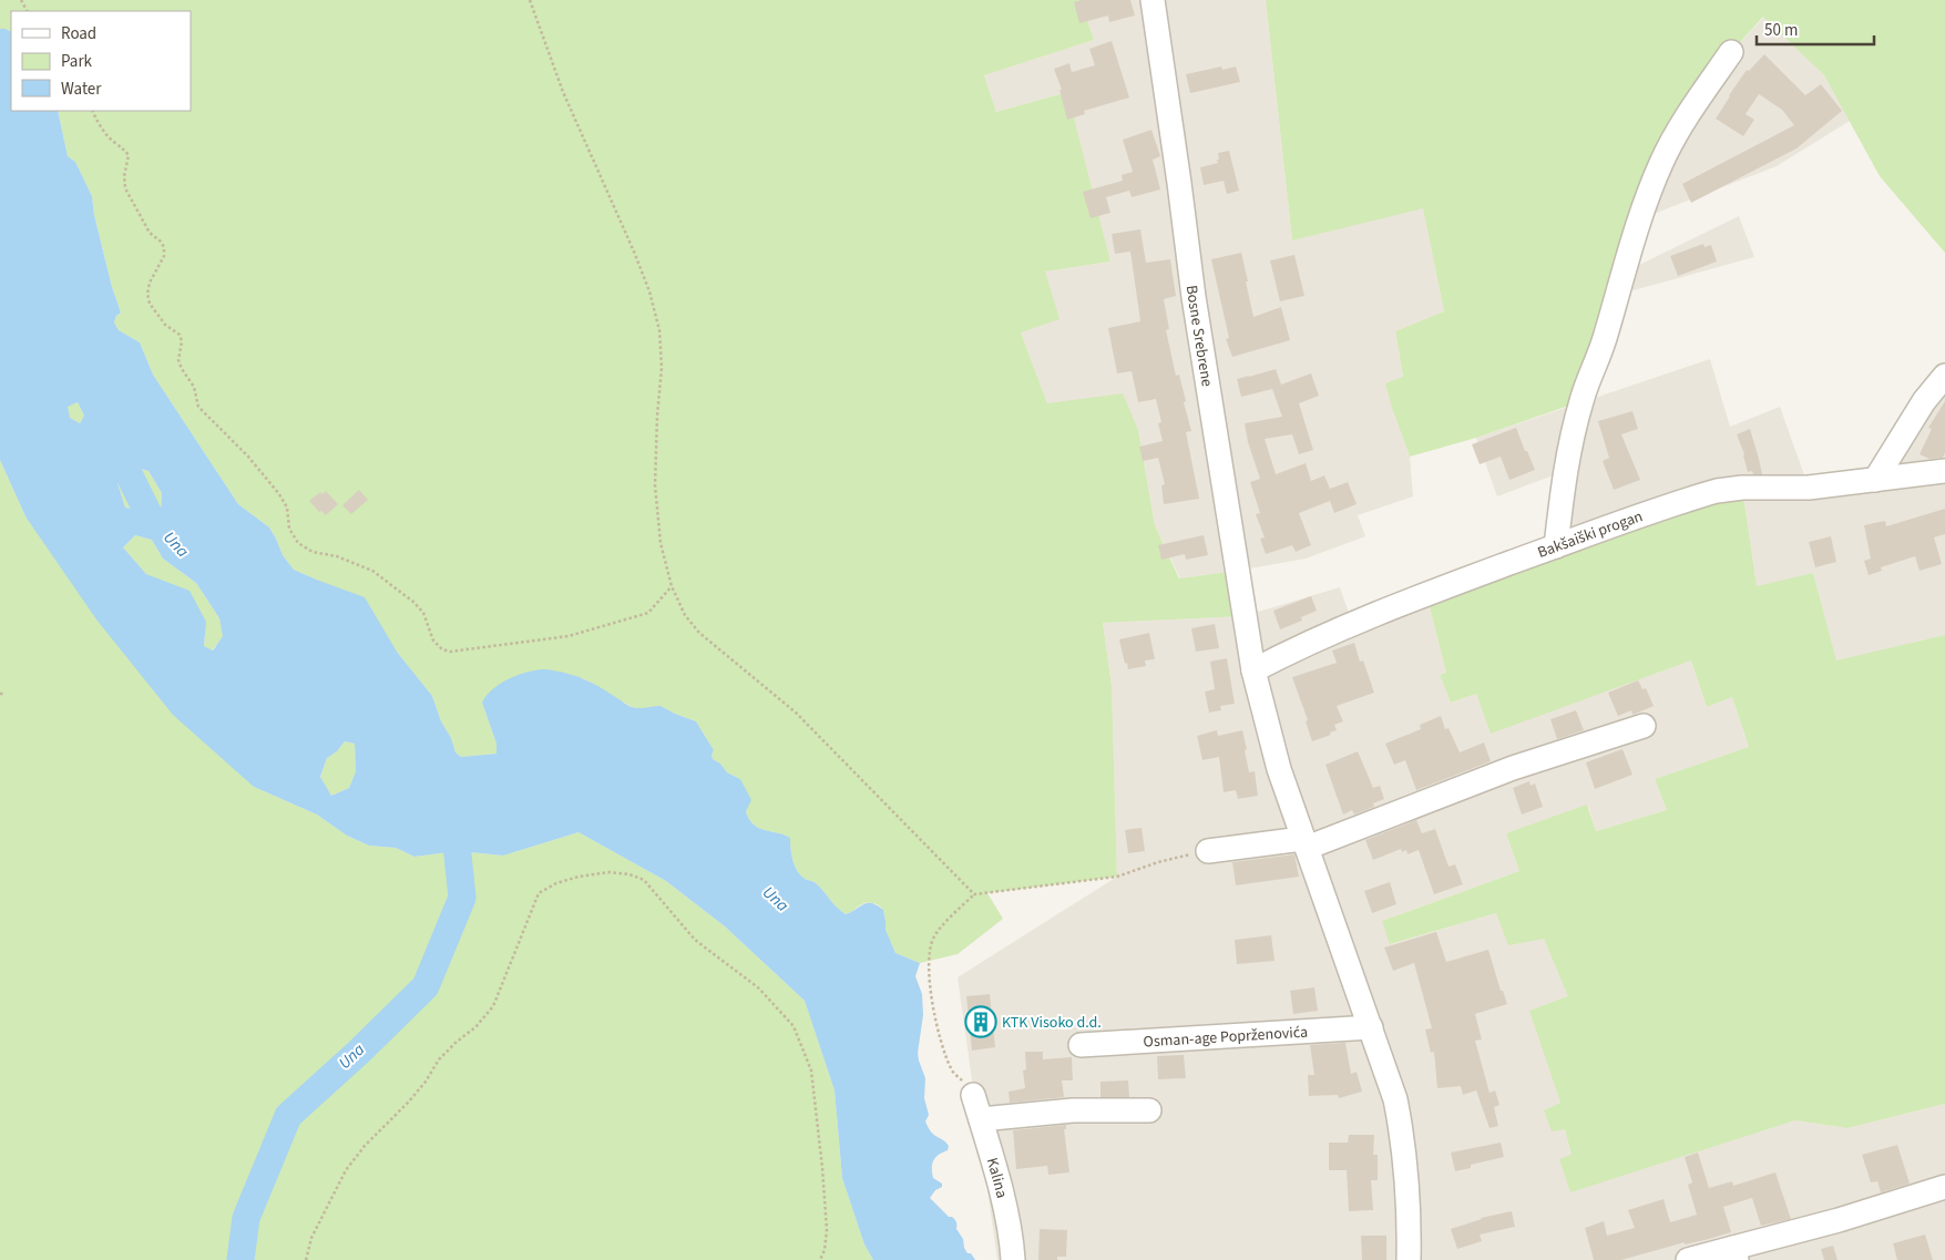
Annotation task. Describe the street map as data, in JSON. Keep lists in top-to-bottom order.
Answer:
{
  "streets": {
    "street": [
      "Bosne Srebrene",
      "Bakšaiški progan",
      "Osman-age Poprženovića",
      "Kalina"
    ]
  },
  "crossings": [
    ["Bosne Srebrene", "Bakšaiški progan"],
    ["Bosne Srebrene", "Osman-age Poprženovića"]
  ],
  "water": ["Una"],
  "places": {
    "building": ["KTK Visoko d.d."]
  },
  "legend": ["Road", "Park", "Water"],
  "scale_bar": "50 m"
}
